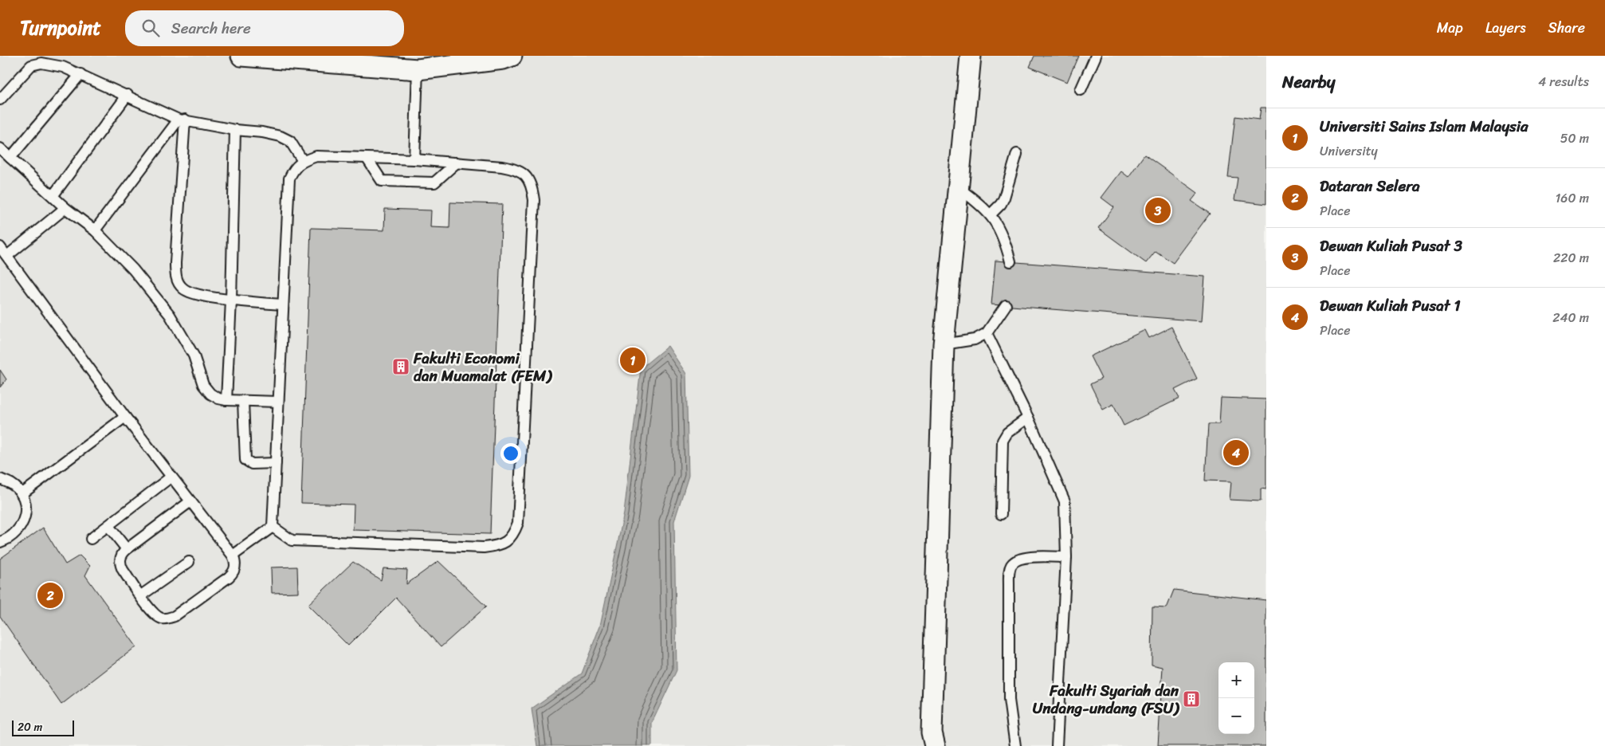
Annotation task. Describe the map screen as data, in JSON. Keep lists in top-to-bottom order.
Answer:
{
  "places": {
    "building": ["Fakulti Economi dan Muamalat (FEM)", "Fakulti Syariah dan Undang-undang (FSU)"]
  },
  "scale_bar": "20 m",
  "page": {
    "header": "Turnpoint",
    "search": "Search here",
    "nav": ["Map", "Layers", "Share"],
    "heading": ["Nearby", "4 results"],
    "list": [
      {
        "mark": "1",
        "name": "Universiti Sains Islam Malaysia",
        "note": "University",
        "value": "50 m"
      },
      {
        "mark": "2",
        "name": "Dataran Selera",
        "note": "Place",
        "value": "160 m"
      },
      {
        "mark": "3",
        "name": "Dewan Kuliah Pusat 3",
        "note": "Place",
        "value": "220 m"
      },
      {
        "mark": "4",
        "name": "Dewan Kuliah Pusat 1",
        "note": "Place",
        "value": "240 m"
      }
    ],
    "pins": [
      "3",
      "1",
      "4",
      "2"
    ],
    "map_buttons": ["+", "−"],
    "scale": "20 m"
  }
}
